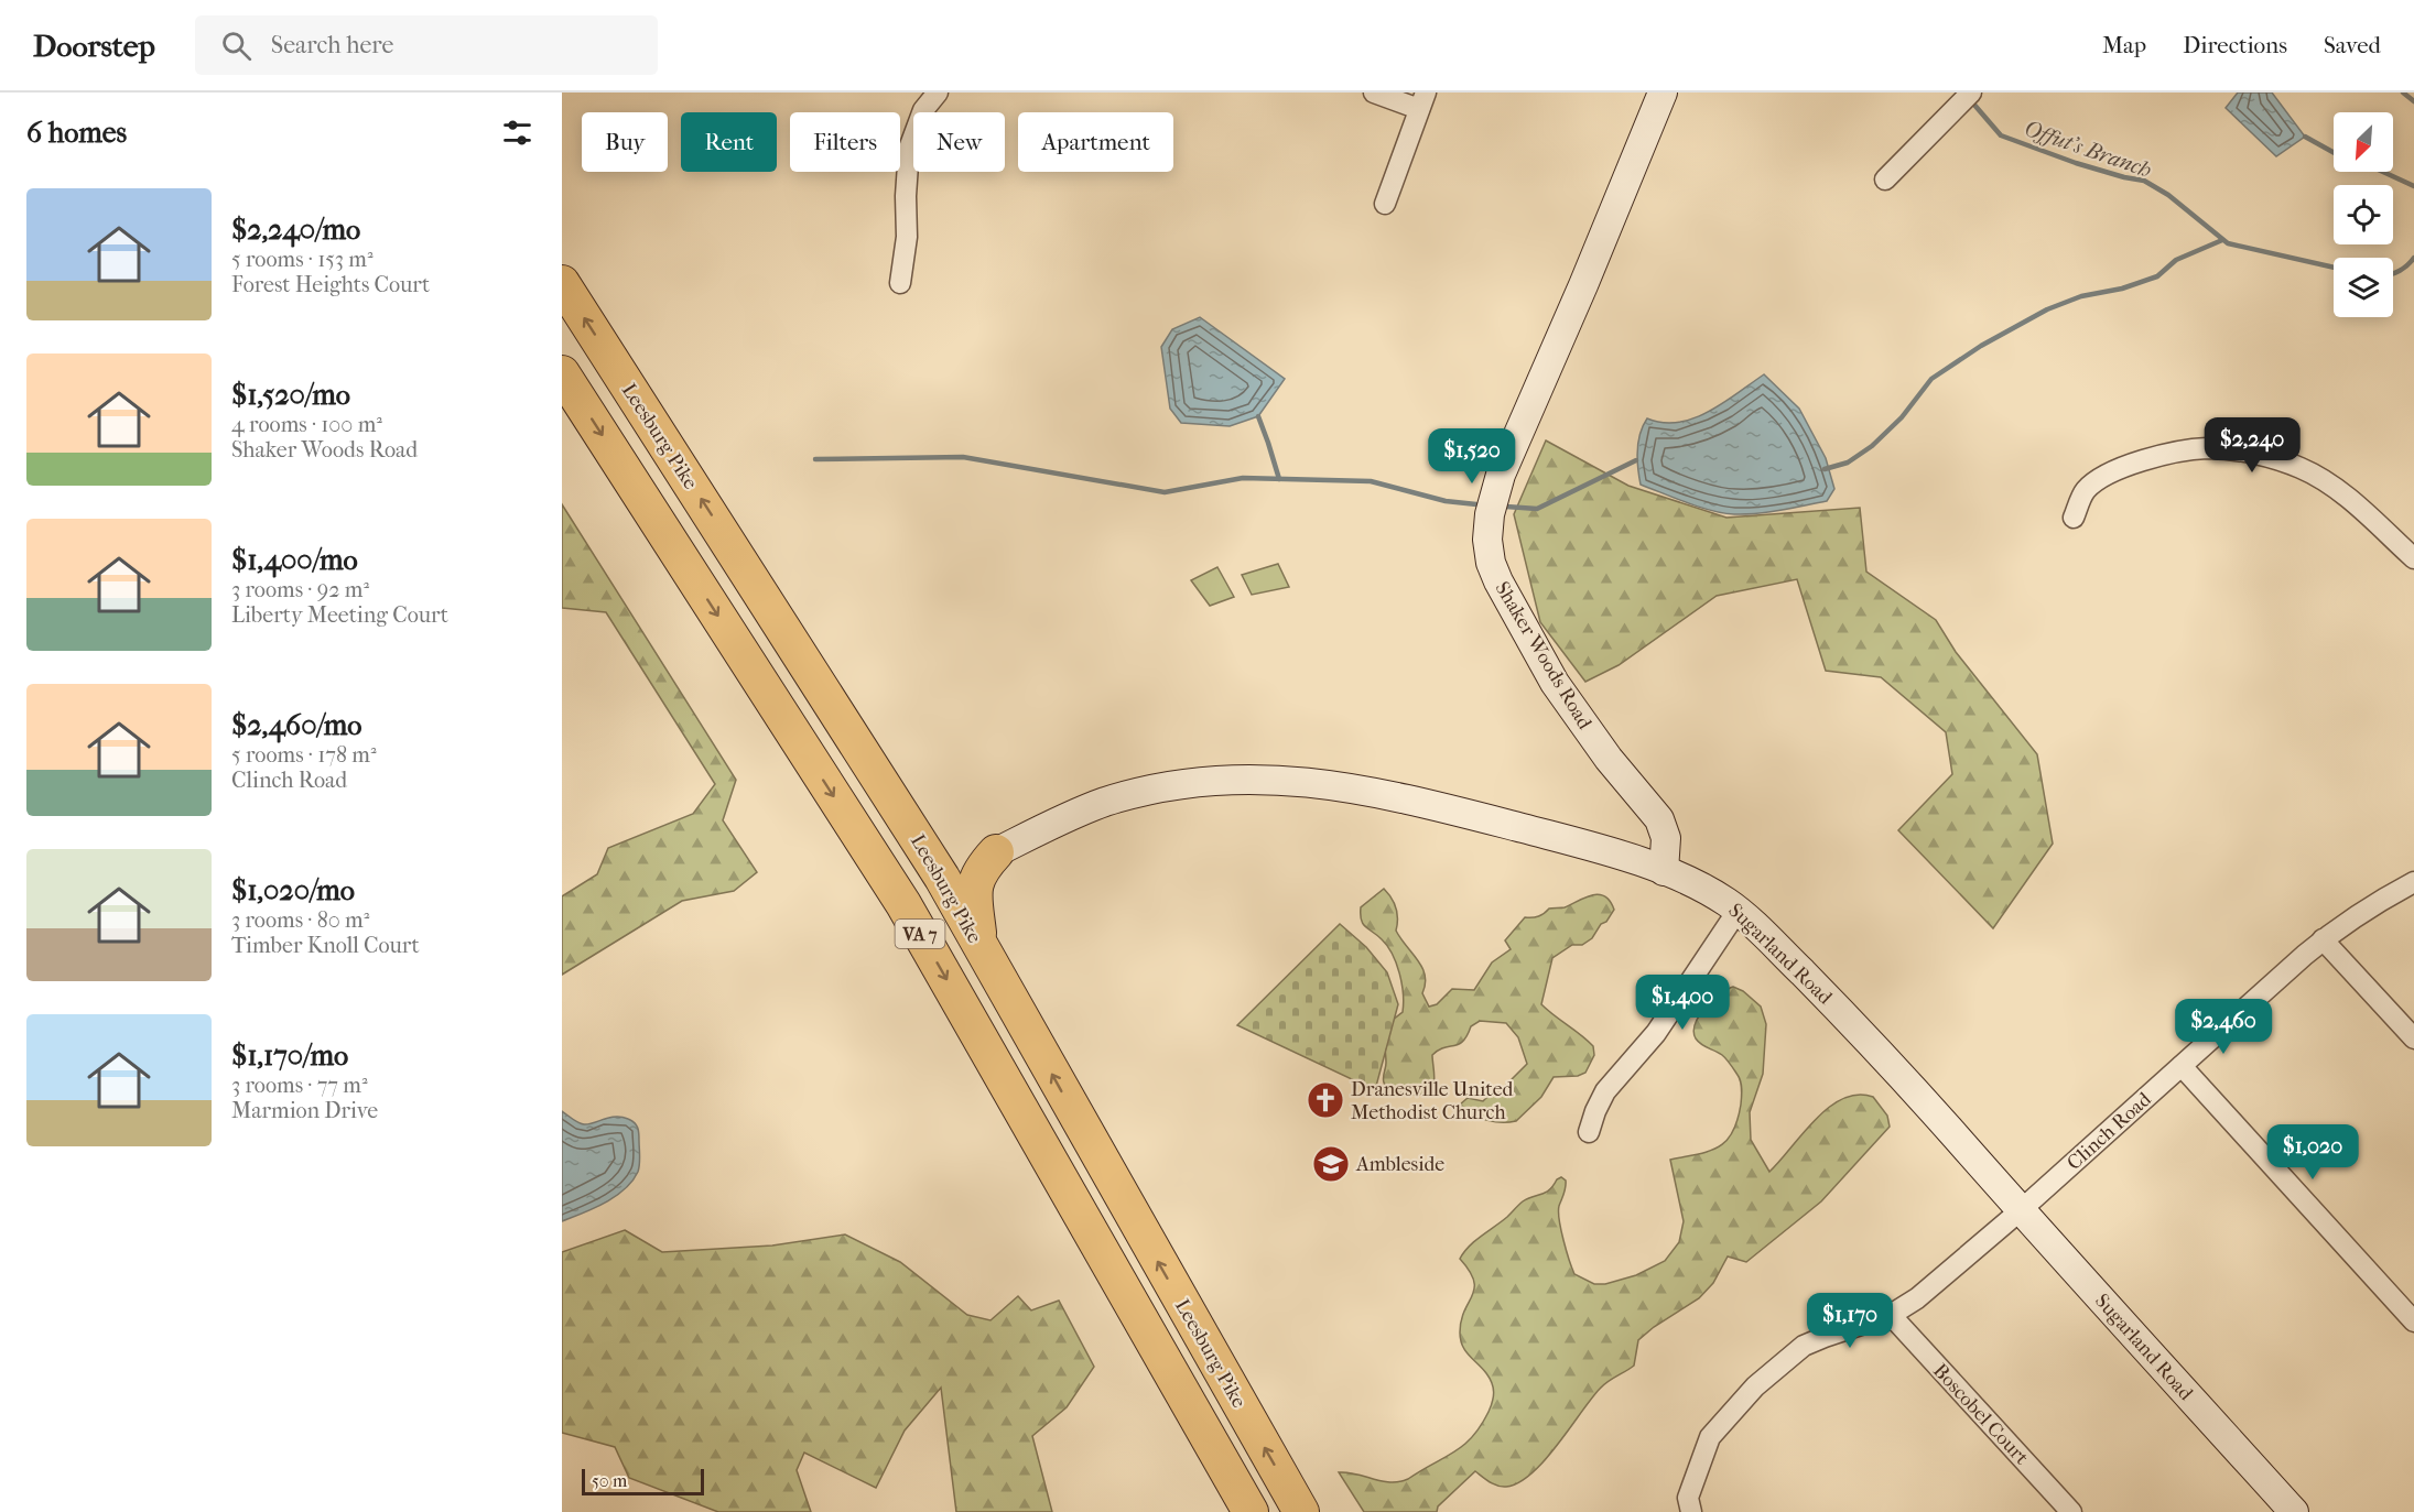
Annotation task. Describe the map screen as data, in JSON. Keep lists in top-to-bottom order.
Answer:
{
  "streets": {
    "highway": ["Leesburg Pike", "VA 7"],
    "street": [
      "Shaker Woods Road",
      "Sugarland Road",
      "Clinch Road",
      "Boscobel Court"
    ]
  },
  "crossings": [
    ["Shaker Woods Road", "Sugarland Road"],
    ["Sugarland Road", "Clinch Road"],
    ["Clinch Road", "Boscobel Court"]
  ],
  "water": ["Offut's Branch"],
  "places": {
    "church": ["Dranesville United Methodist Church"],
    "school or university": ["Ambleside"]
  },
  "scale_bar": "50 m",
  "north": "bottom left",
  "page": {
    "header": "Doorstep",
    "search": "Search here",
    "nav": ["Map", "Directions", "Saved"],
    "heading": "6 homes",
    "chip": [
      "Buy",
      "Rent",
      "Filters",
      "New",
      "Apartment"
    ],
    "list": [
      {
        "name": "$2,240/mo",
        "note": "5 rooms · 153 m² · Forest Heights Court"
      },
      {
        "name": "$1,520/mo",
        "note": "4 rooms · 100 m² · Shaker Woods Road"
      },
      {
        "name": "$1,400/mo",
        "note": "3 rooms · 92 m² · Liberty Meeting Court"
      },
      {
        "name": "$2,460/mo",
        "note": "5 rooms · 178 m² · Clinch Road"
      },
      {
        "name": "$1,020/mo",
        "note": "3 rooms · 80 m² · Timber Knoll Court"
      },
      {
        "name": "$1,170/mo",
        "note": "3 rooms · 77 m² · Marmion Drive"
      }
    ],
    "price": [
      "$2,240",
      "$1,520",
      "$1,400",
      "$2,460",
      "$1,020",
      "$1,170"
    ],
    "scale": "50 m"
  }
}
